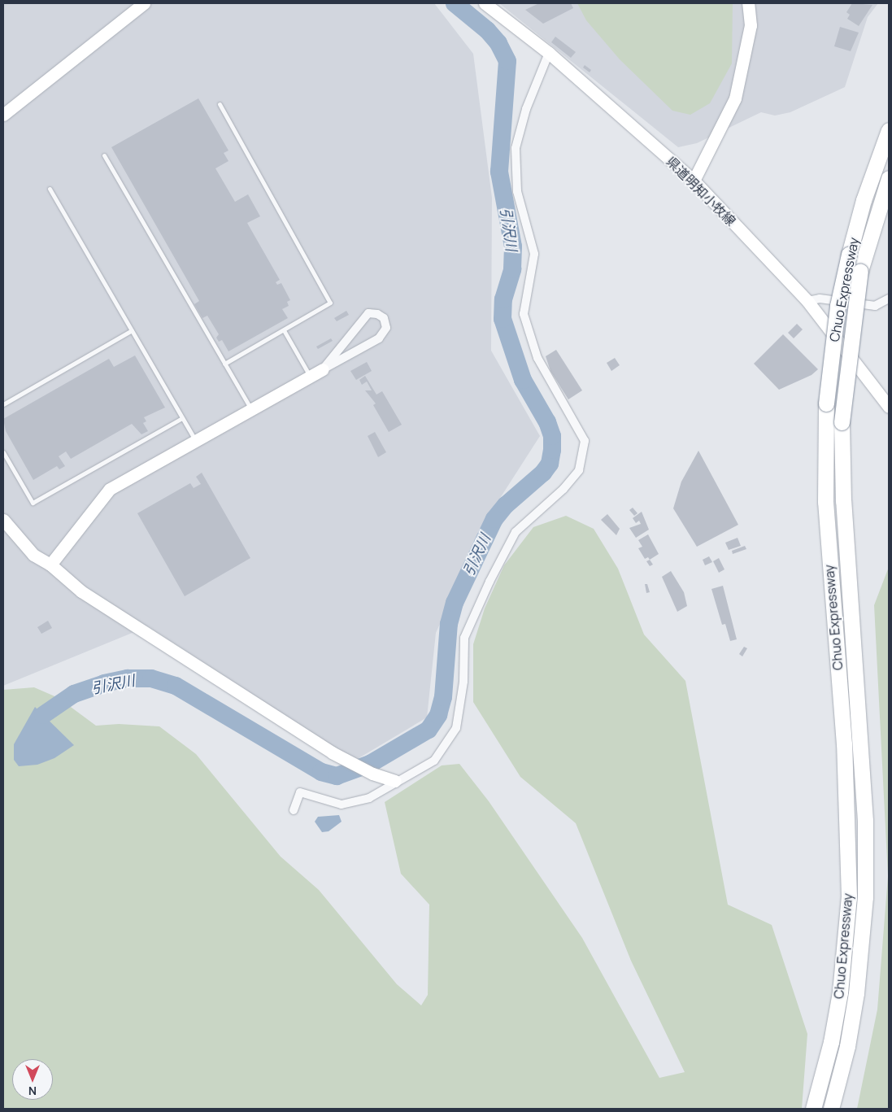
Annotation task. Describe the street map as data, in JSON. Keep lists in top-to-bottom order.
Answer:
{
  "streets": {
    "highway": ["Chuo Expressway"],
    "street": ["県道明知小牧線"]
  },
  "water": ["引沢川"],
  "north": "bottom"
}
